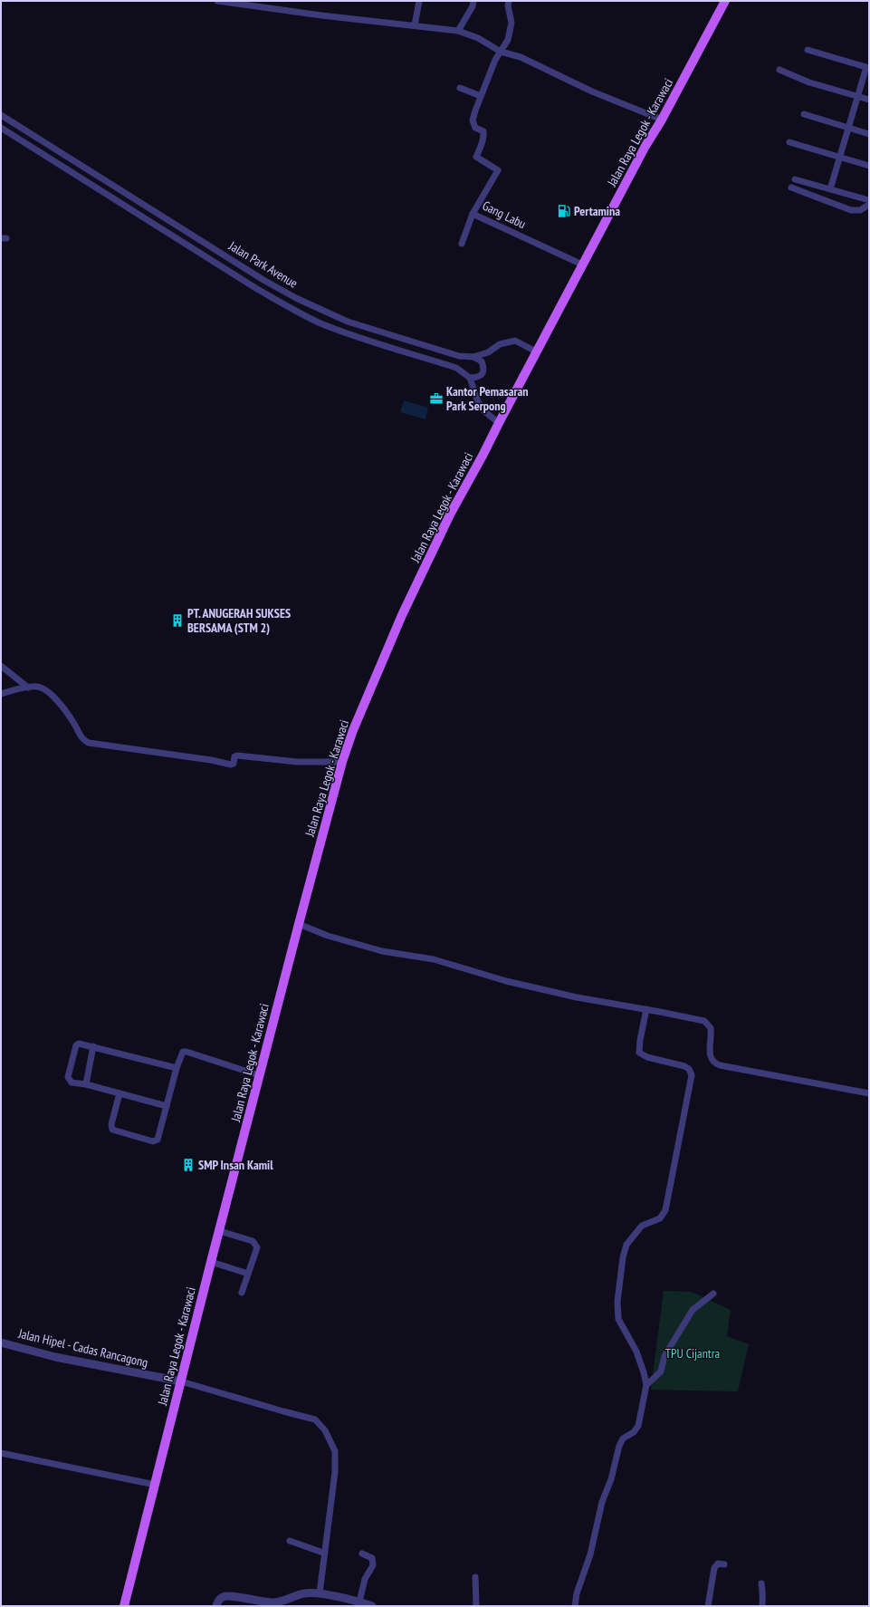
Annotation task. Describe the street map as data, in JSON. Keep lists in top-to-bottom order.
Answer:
{
  "streets": {
    "main road": ["Jalan Raya Legok - Karawaci"],
    "street": ["Gang Labu", "Jalan Park Avenue", "Jalan Hipel - Cadas Rancagong"]
  },
  "crossings": [
    ["Jalan Raya Legok - Karawaci", "Gang Labu"],
    ["Jalan Raya Legok - Karawaci", "Jalan Park Avenue"],
    ["Jalan Raya Legok - Karawaci", "Jalan Hipel - Cadas Rancagong"]
  ],
  "parks": ["TPU Cijantra"],
  "places": {
    "fuel station": ["Pertamina"],
    "office": ["Kantor Pemasaran Park Serpong"],
    "building": ["PT. ANUGERAH SUKSES BERSAMA (STM 2)", "SMP Insan Kamil"]
  }
}
